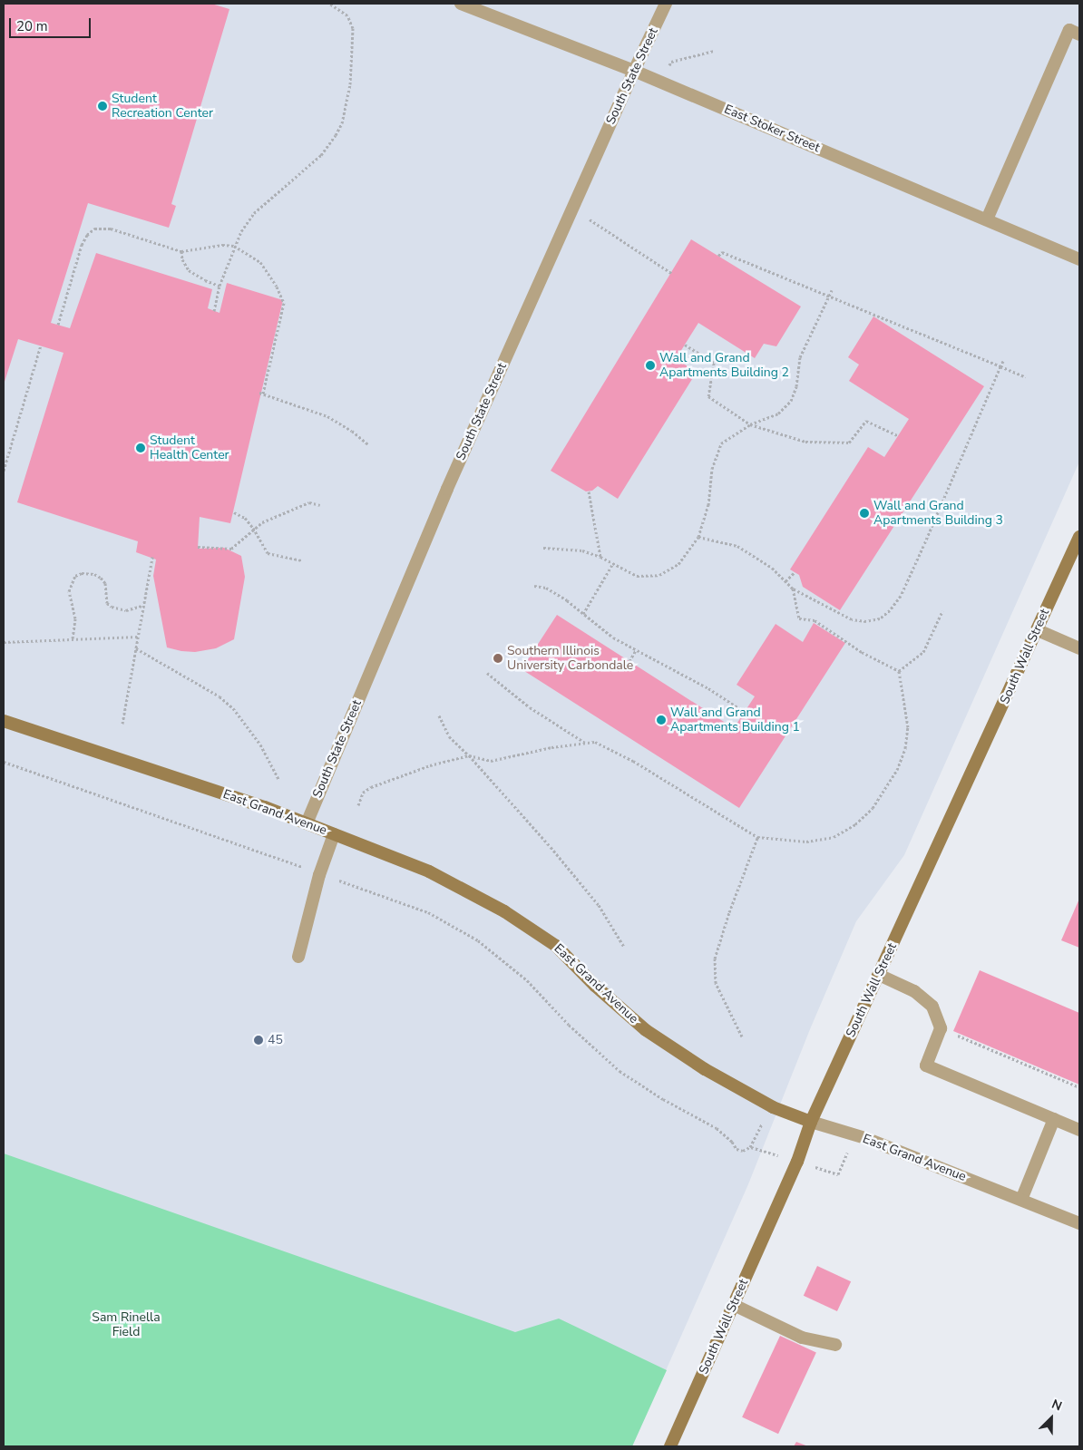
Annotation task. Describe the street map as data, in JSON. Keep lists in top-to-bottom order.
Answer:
{
  "streets": {
    "main road": ["South Wall Street", "East Grand Avenue"],
    "street": ["South State Street", "East Stoker Street"]
  },
  "crossings": [
    ["South State Street", "East Stoker Street"],
    ["South State Street", "East Grand Avenue"],
    ["South Wall Street", "East Grand Avenue"]
  ],
  "parks": ["Sam Rinella Field"],
  "places": [
    "Student Recreation Center",
    "Wall and Grand Apartments Building 2",
    "Student Health Center",
    "Wall and Grand Apartments Building 3",
    "Southern Illinois University Carbondale",
    "Wall and Grand Apartments Building 1",
    "45"
  ],
  "scale_bar": "20 m",
  "north": "top right"
}
